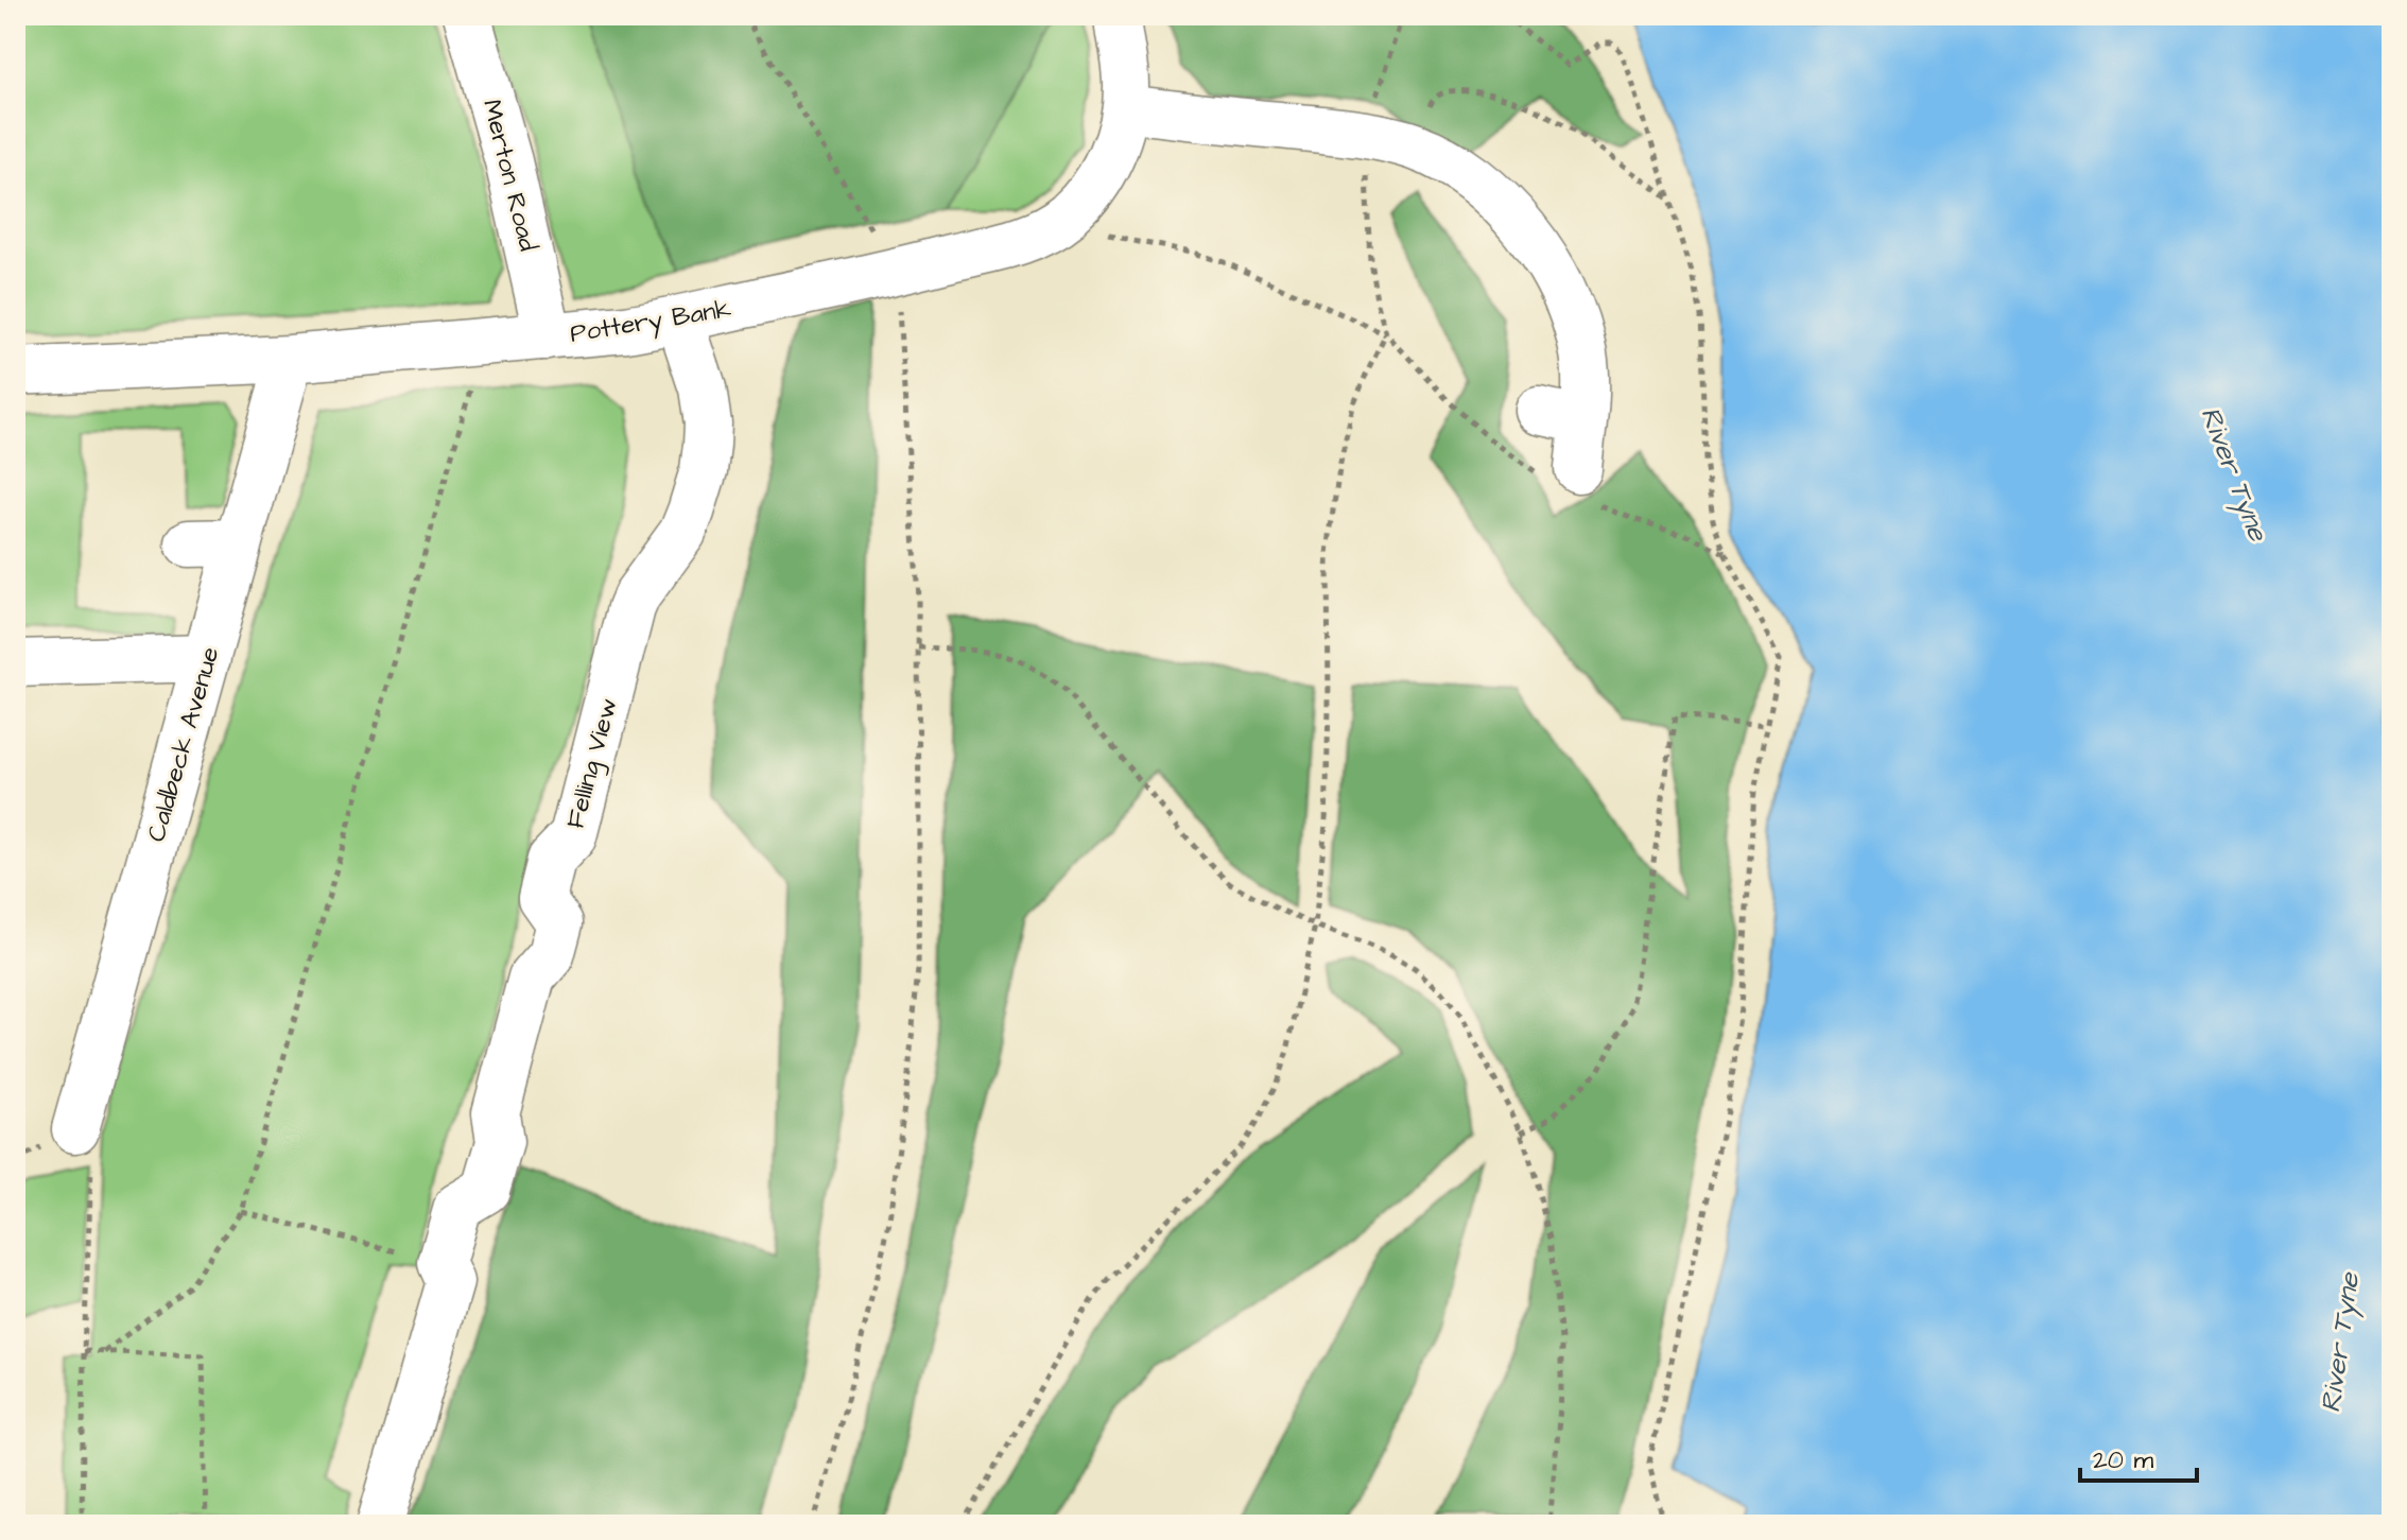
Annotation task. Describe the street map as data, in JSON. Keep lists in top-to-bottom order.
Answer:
{
  "streets": {
    "street": [
      "Merton Road",
      "Pottery Bank",
      "Caldbeck Avenue",
      "Felling View"
    ]
  },
  "crossings": [
    ["Merton Road", "Pottery Bank"],
    ["Pottery Bank", "Caldbeck Avenue"],
    ["Pottery Bank", "Felling View"]
  ],
  "water": ["River Tyne"],
  "scale_bar": "20 m"
}
